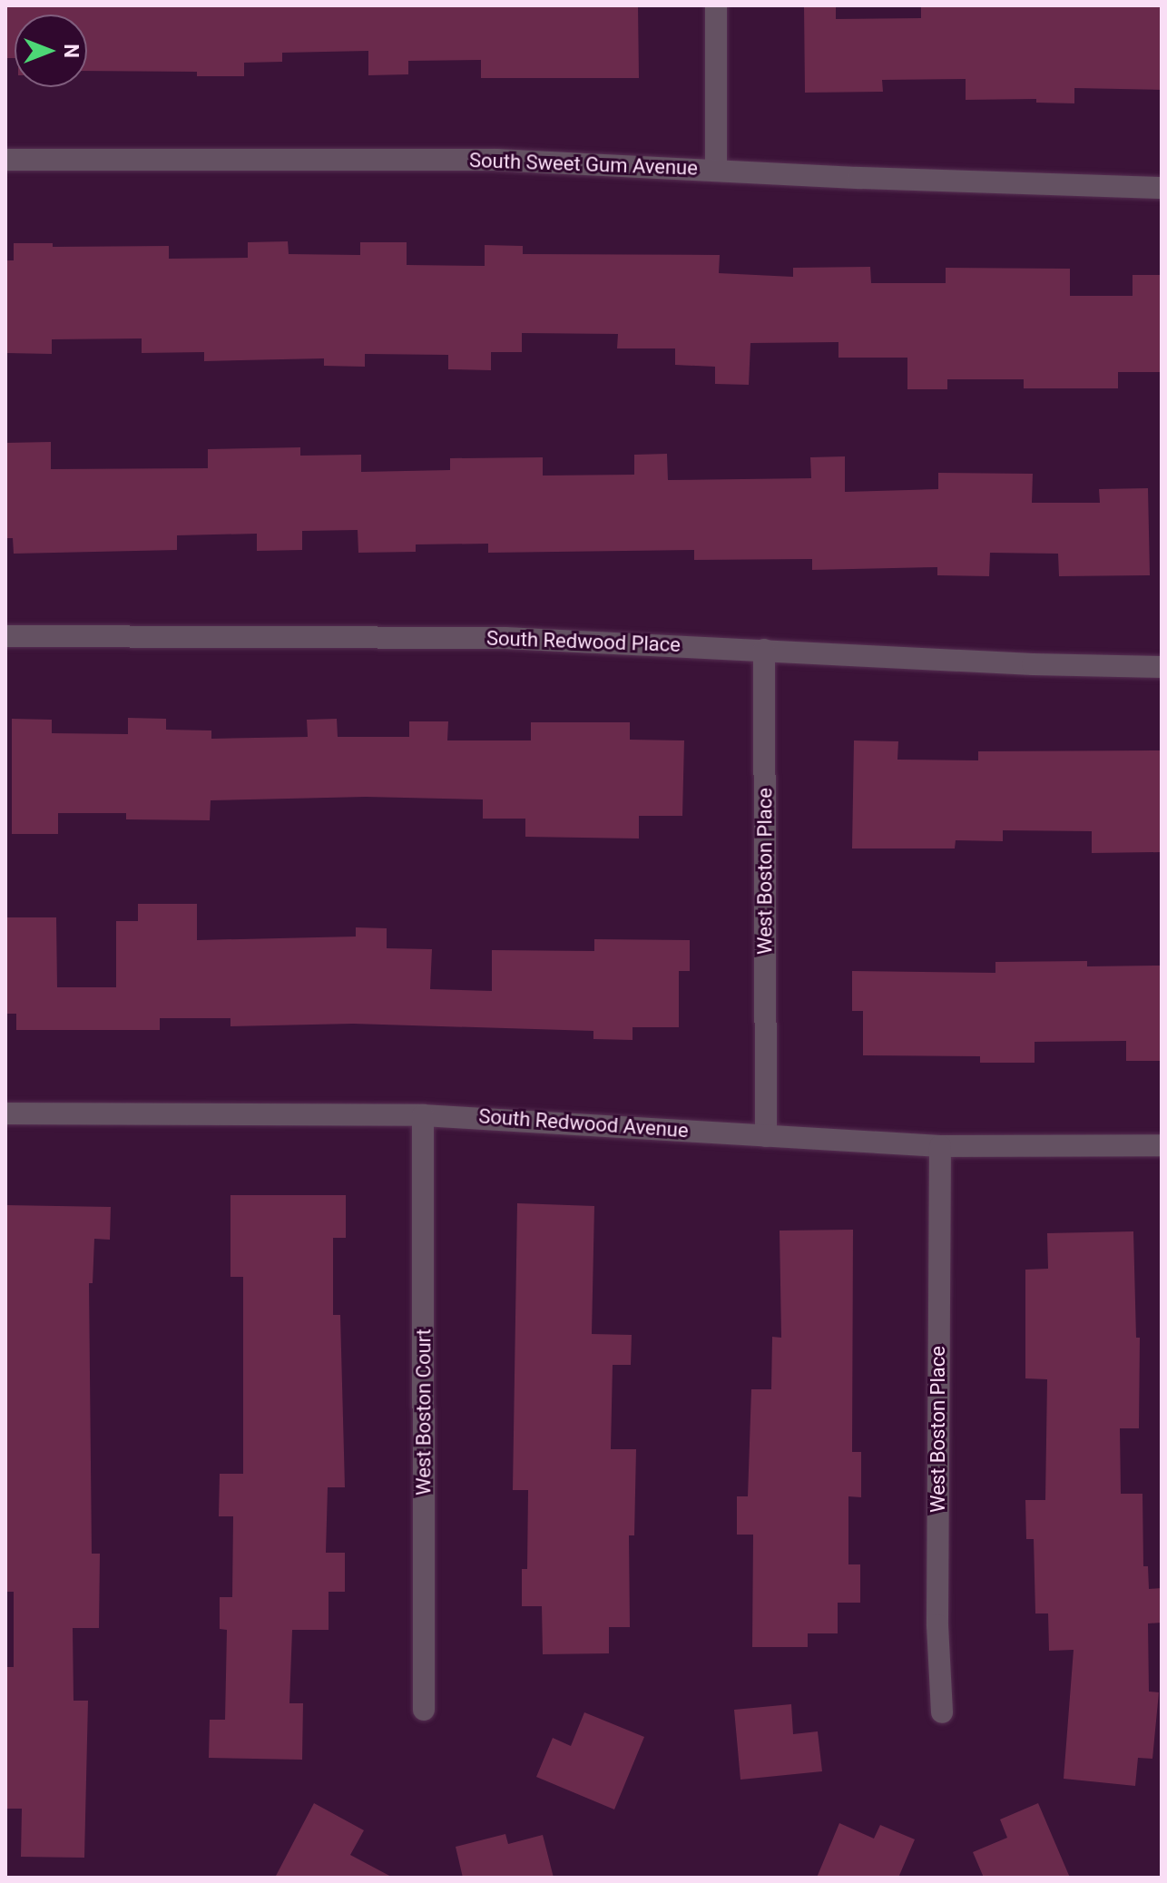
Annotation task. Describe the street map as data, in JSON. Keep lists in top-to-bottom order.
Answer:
{
  "streets": {
    "street": [
      "South Sweet Gum Avenue",
      "South Redwood Place",
      "West Boston Place",
      "South Redwood Avenue",
      "West Boston Court"
    ]
  },
  "crossings": [
    ["South Redwood Place", "West Boston Place"],
    ["West Boston Place", "South Redwood Avenue"],
    ["South Redwood Avenue", "West Boston Court"]
  ],
  "north": "right"
}
